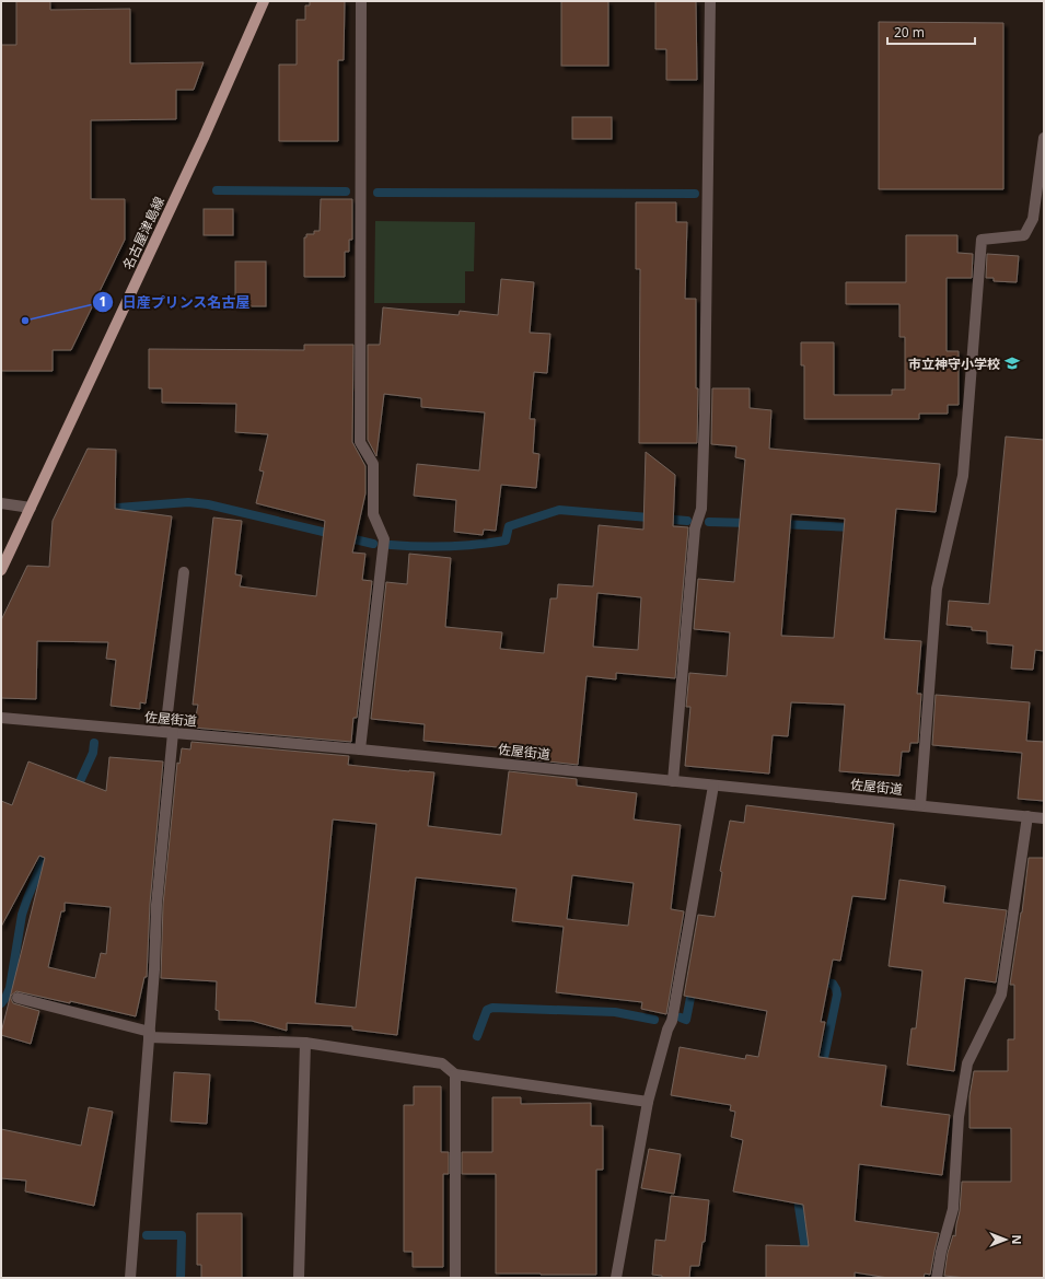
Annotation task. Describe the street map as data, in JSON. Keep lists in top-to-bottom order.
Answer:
{
  "streets": {
    "main road": ["名古屋津島線"],
    "street": ["佐屋街道"]
  },
  "places": {
    "other": ["日産プリンス名古屋"],
    "school or university": ["市立神守小学校"]
  },
  "scale_bar": "20 m",
  "north": "right"
}
